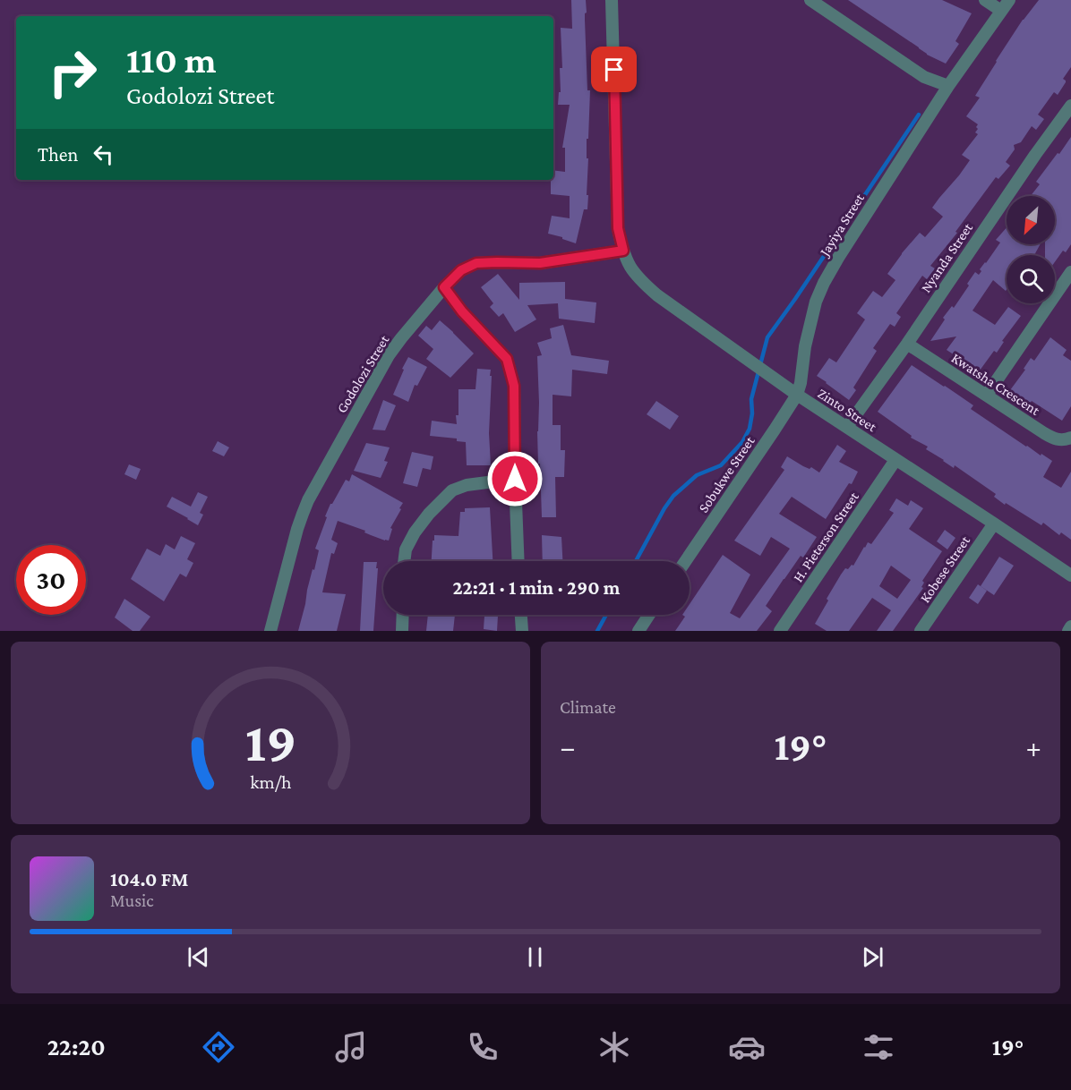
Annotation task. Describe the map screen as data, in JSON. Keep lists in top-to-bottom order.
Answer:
{
  "streets": {
    "street": [
      "Jayiya Street",
      "Nyanda Street",
      "Godolozi Street",
      "Kwatsha Crescent",
      "Zinto Street",
      "Sobukwe Street",
      "H. Pieterson Street",
      "Kobese Street"
    ]
  },
  "crossings": [
    ["Jayiya Street", "Zinto Street"],
    ["Jayiya Street", "Sobukwe Street"],
    ["Nyanda Street", "Kwatsha Crescent"],
    ["Nyanda Street", "Zinto Street"],
    ["Godolozi Street", "Zinto Street"],
    ["Zinto Street", "Sobukwe Street"],
    ["Zinto Street", "H. Pieterson Street"],
    ["Zinto Street", "Kobese Street"]
  ],
  "north": "bottom left",
  "page": {
    "turn": ["110 m", "Godolozi Street"],
    "then": "Then",
    "limit": "30",
    "trip": "22:21 · 1 min · 290 m",
    "tile": "Climate",
    "heat": ["−", "19°", "+"],
    "song": ["104.0 FM", "Music"],
    "tabs": ["22:20", "19°"],
    "gauge": ["19", "km/h"]
  }
}
